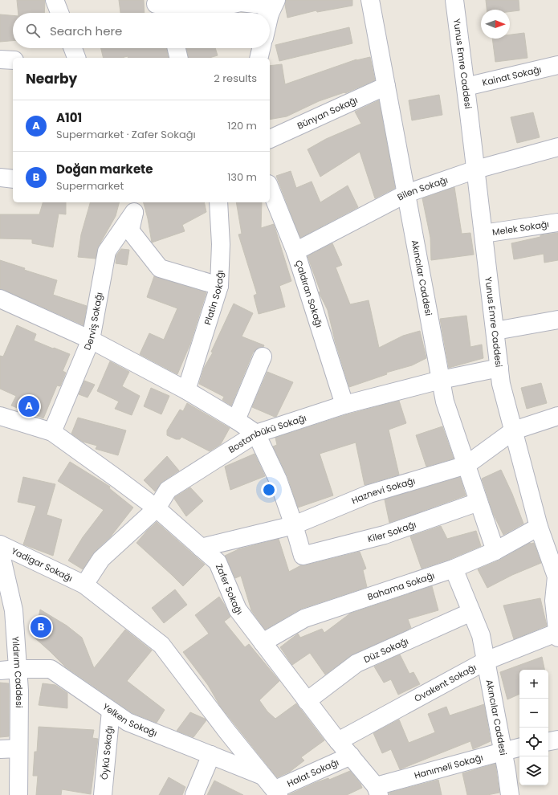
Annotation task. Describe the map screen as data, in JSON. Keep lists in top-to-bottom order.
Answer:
{
  "streets": {
    "street": [
      "Yunus Emre Caddesi",
      "Kainat Sokağı",
      "Bünyan Sokağı",
      "Bilen Sokağı",
      "Melek Sokağı",
      "Akıncılar Caddesi",
      "Çaldıran Sokağı",
      "Platin Sokağı",
      "Derviş Sokağı",
      "Bostanbükü Sokağı",
      "Haznevi Sokağı",
      "Kiler Sokağı",
      "Yadigar Sokağı",
      "Bahama Sokağı",
      "Zafer Sokağı",
      "Düz Sokağı",
      "Yıldırım Caddesi",
      "Ovakent Sokağı",
      "Yelken Sokağı",
      "Öykü Sokağı",
      "Hanımeli Sokağı",
      "Halat Sokağı"
    ]
  },
  "crossings": [
    ["Yunus Emre Caddesi", "Kainat Sokağı"],
    ["Yunus Emre Caddesi", "Bilen Sokağı"],
    ["Yunus Emre Caddesi", "Melek Sokağı"],
    ["Yunus Emre Caddesi", "Bostanbükü Sokağı"],
    ["Yunus Emre Caddesi", "Haznevi Sokağı"],
    ["Yunus Emre Caddesi", "Bahama Sokağı"],
    ["Yunus Emre Caddesi", "Ovakent Sokağı"],
    ["Bünyan Sokağı", "Akıncılar Caddesi"],
    ["Bilen Sokağı", "Akıncılar Caddesi"],
    ["Bilen Sokağı", "Çaldıran Sokağı"],
    ["Akıncılar Caddesi", "Bostanbükü Sokağı"],
    ["Akıncılar Caddesi", "Haznevi Sokağı"],
    ["Akıncılar Caddesi", "Kiler Sokağı"],
    ["Akıncılar Caddesi", "Bahama Sokağı"],
    ["Akıncılar Caddesi", "Düz Sokağı"],
    ["Akıncılar Caddesi", "Ovakent Sokağı"],
    ["Akıncılar Caddesi", "Hanımeli Sokağı"],
    ["Çaldıran Sokağı", "Bostanbükü Sokağı"],
    ["Derviş Sokağı", "Zafer Sokağı"],
    ["Bostanbükü Sokağı", "Yadigar Sokağı"],
    ["Bostanbükü Sokağı", "Zafer Sokağı"],
    ["Haznevi Sokağı", "Kiler Sokağı"],
    ["Haznevi Sokağı", "Zafer Sokağı"],
    ["Yadigar Sokağı", "Yelken Sokağı"],
    ["Yadigar Sokağı", "Halat Sokağı"],
    ["Bahama Sokağı", "Zafer Sokağı"],
    ["Zafer Sokağı", "Düz Sokağı"],
    ["Zafer Sokağı", "Ovakent Sokağı"],
    ["Zafer Sokağı", "Hanımeli Sokağı"],
    ["Zafer Sokağı", "Halat Sokağı"],
    ["Yıldırım Caddesi", "Yelken Sokağı"],
    ["Yelken Sokağı", "Öykü Sokağı"]
  ],
  "north": "right",
  "page": {
    "search": "Search here",
    "heading": ["Nearby", "2 results"],
    "list": [
      {
        "mark": "A",
        "name": "A101",
        "note": "Supermarket · Zafer Sokağı",
        "value": "120 m"
      },
      {
        "mark": "B",
        "name": "Doğan markete",
        "note": "Supermarket",
        "value": "130 m"
      }
    ],
    "pins": ["A", "B"],
    "map_buttons": ["+", "−"]
  }
}
